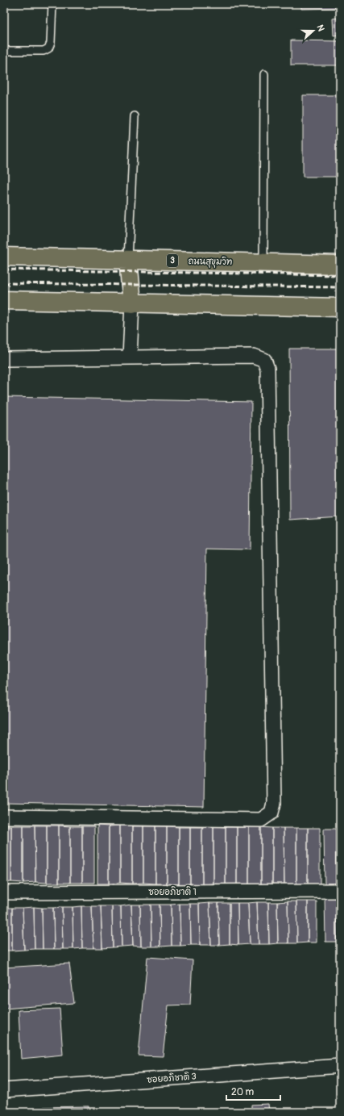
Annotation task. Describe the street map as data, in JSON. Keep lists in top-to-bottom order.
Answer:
{
  "streets": {
    "highway": ["3", "ถนนสุขุมวิท"],
    "street": ["ซอยอภิชาติ 1", "ซอยอภิชาติ 3"]
  },
  "scale_bar": "20 m",
  "north": "right"
}
